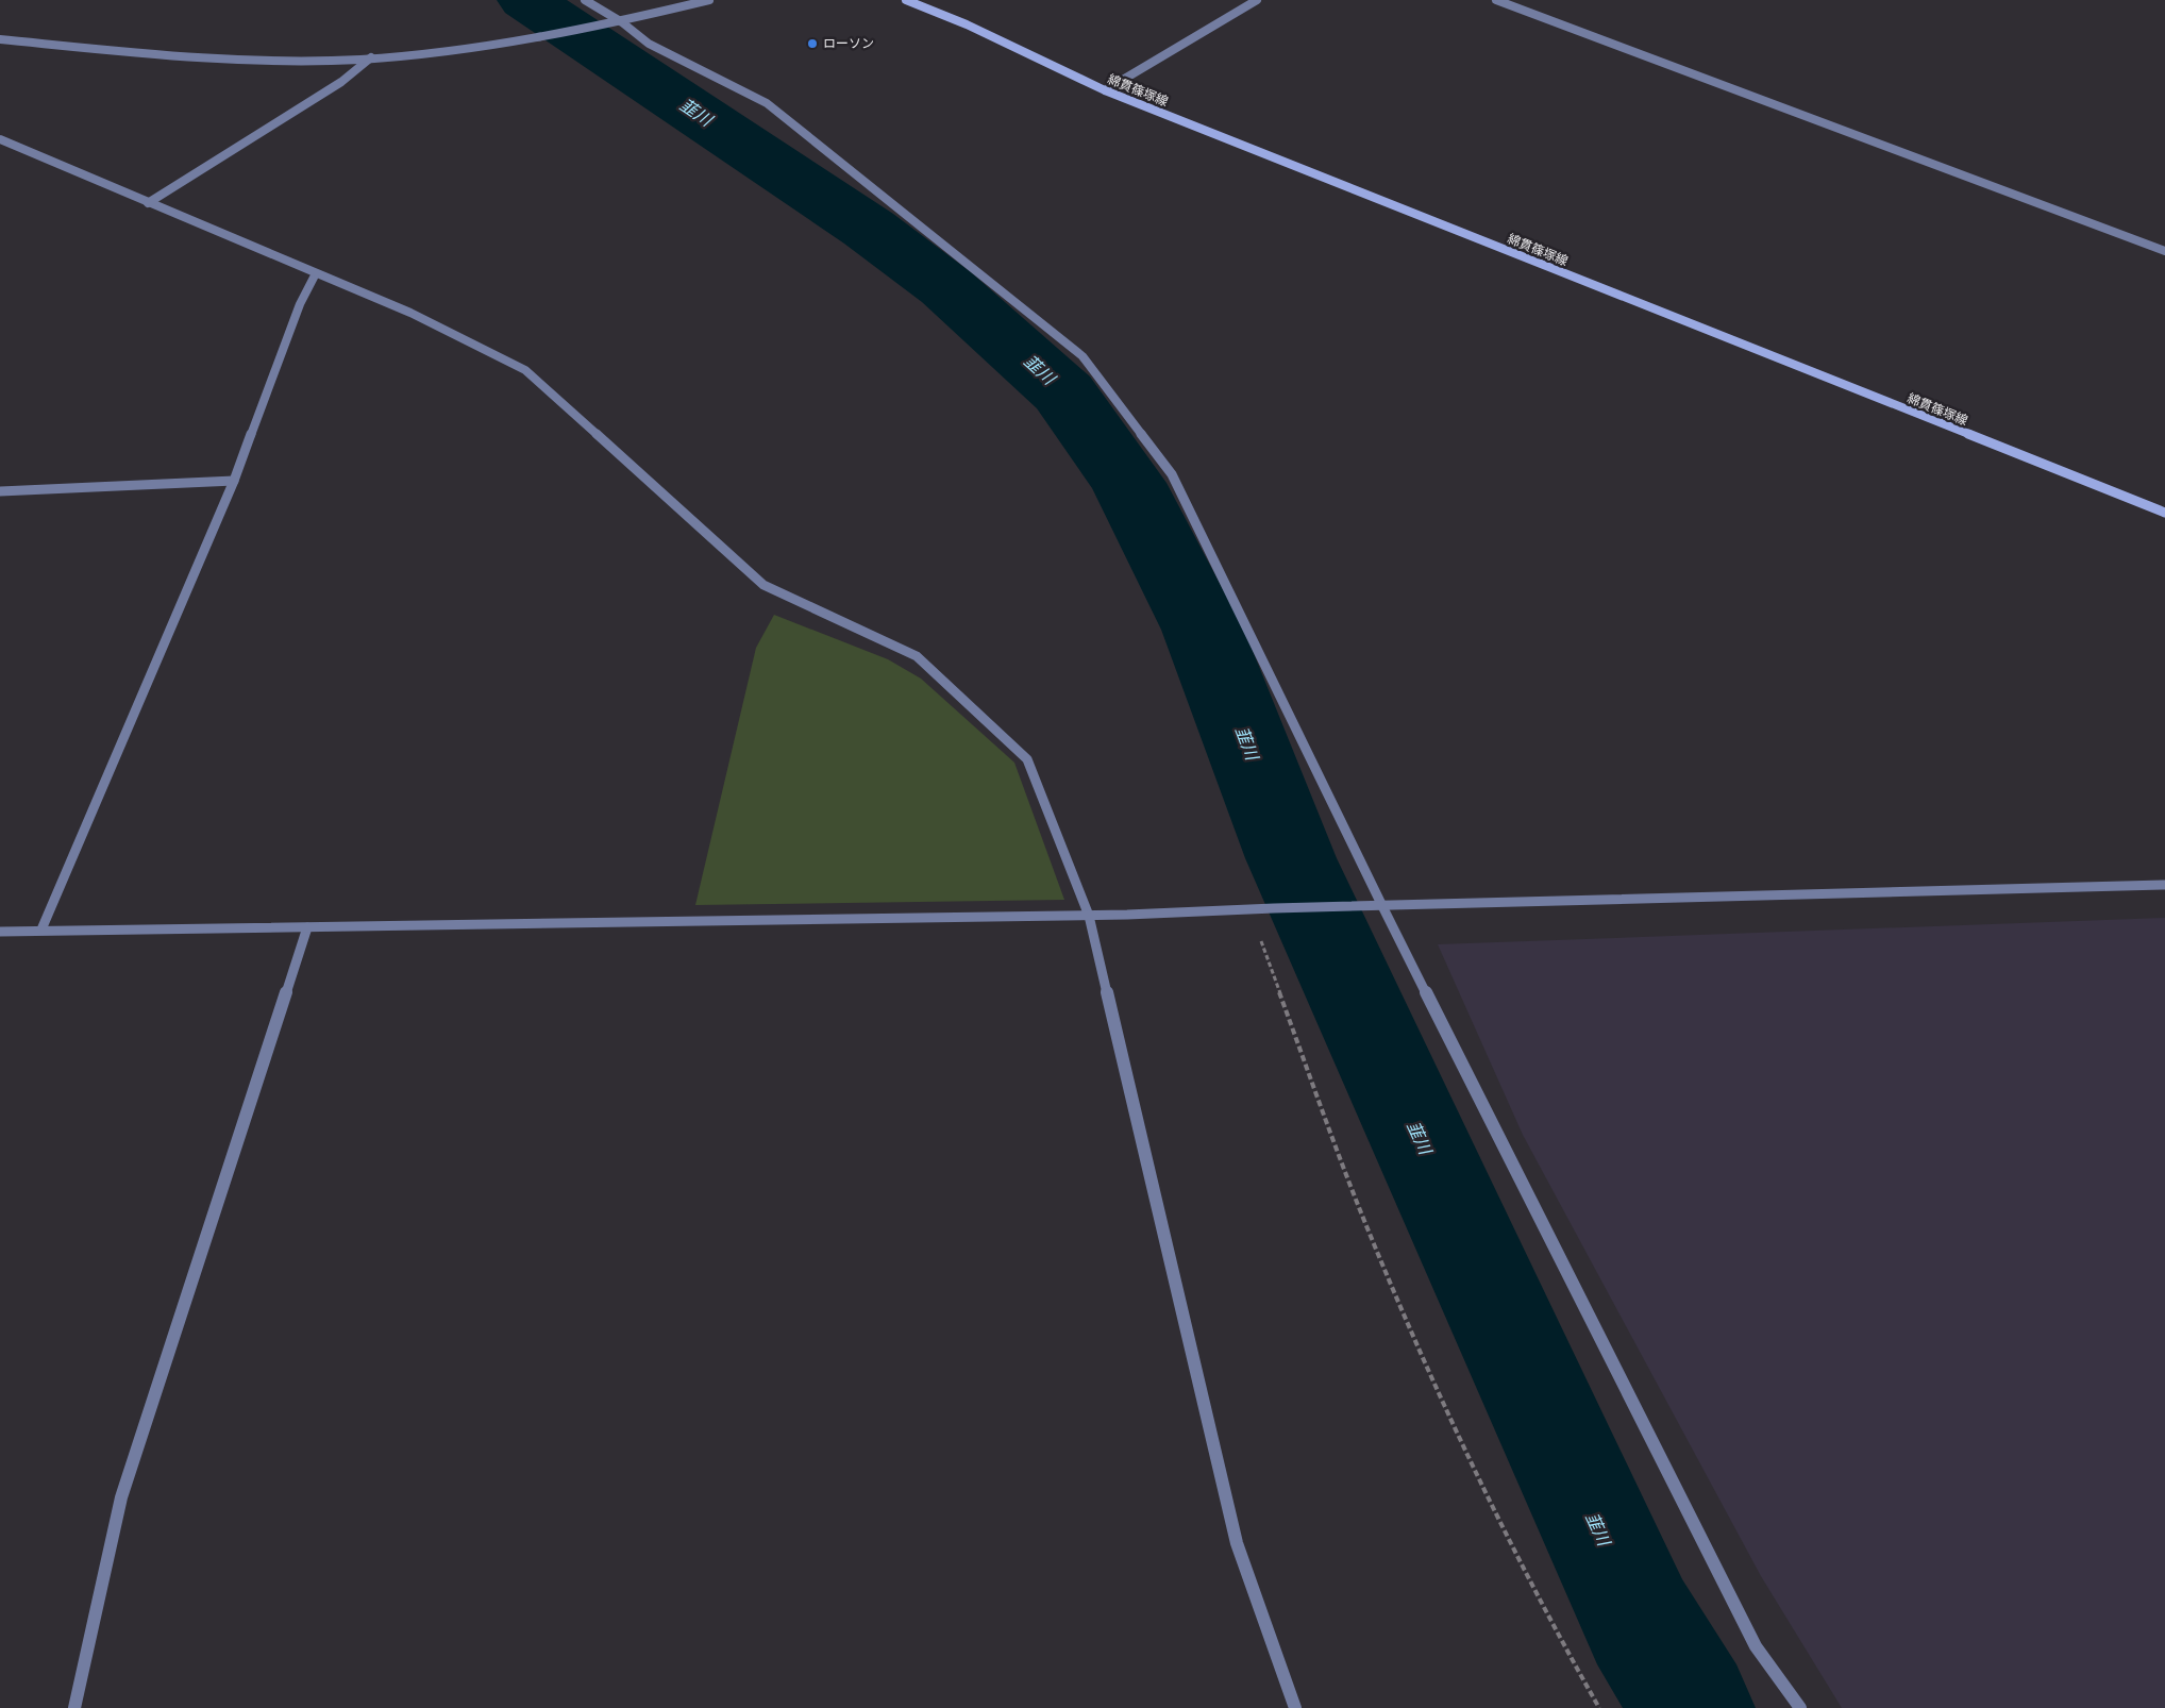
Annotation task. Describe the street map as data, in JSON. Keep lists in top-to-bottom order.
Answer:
{
  "streets": {
    "main road": ["綿貫篠塚線"]
  },
  "water": ["韮川"],
  "places": ["ローソン"]
}
